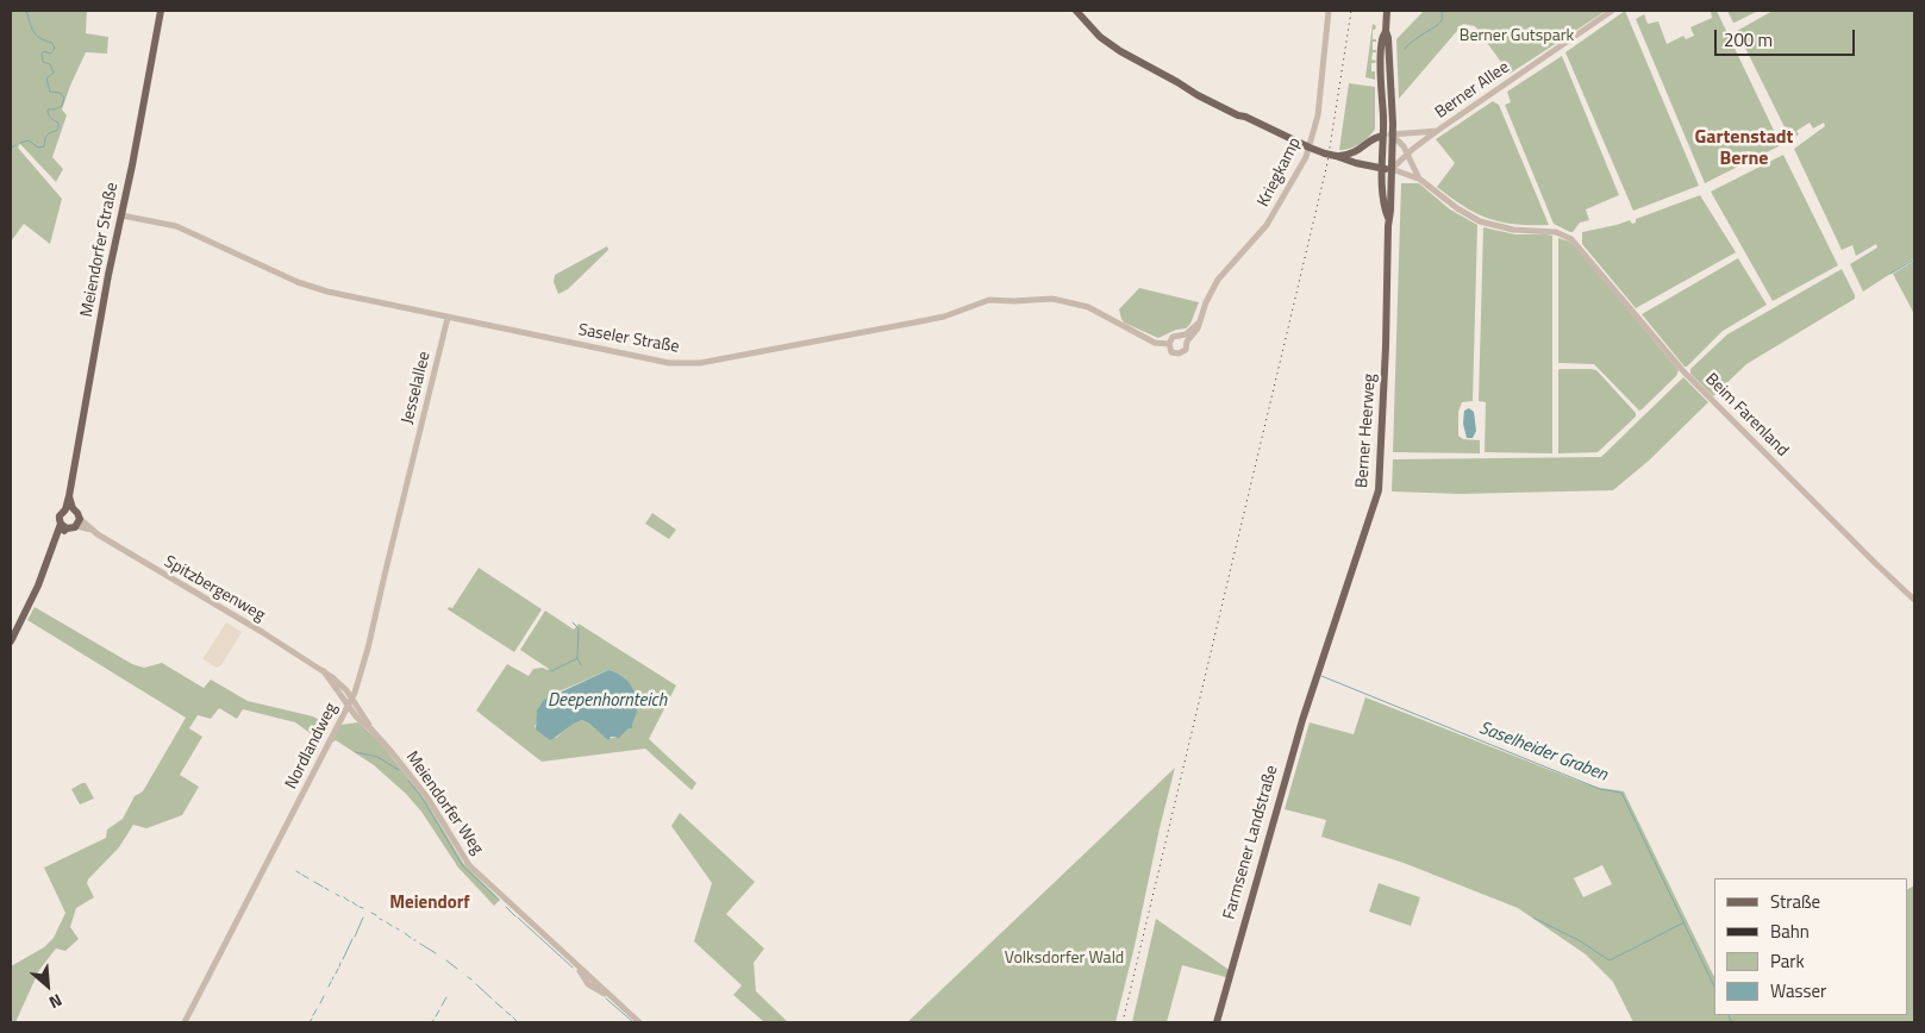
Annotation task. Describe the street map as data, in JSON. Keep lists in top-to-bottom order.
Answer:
{
  "streets": {
    "main road": ["Meiendorfer Straße", "Berner Heerweg", "Farmsener Landstraße"],
    "street": [
      "Berner Allee",
      "Kriegkamp",
      "Saseler Straße",
      "Jesselallee",
      "Beim Farenland",
      "Spitzbergenweg",
      "Nordlandweg",
      "Meiendorfer Weg"
    ]
  },
  "crossings": [
    ["Berner Allee", "Berner Heerweg"],
    ["Kriegkamp", "Saseler Straße"],
    ["Meiendorfer Straße", "Saseler Straße"],
    ["Meiendorfer Straße", "Spitzbergenweg"],
    ["Saseler Straße", "Jesselallee"],
    ["Jesselallee", "Nordlandweg"],
    ["Berner Heerweg", "Farmsener Landstraße"],
    ["Spitzbergenweg", "Nordlandweg"],
    ["Spitzbergenweg", "Meiendorfer Weg"]
  ],
  "districts": ["Gartenstadt Berne", "Meiendorf"],
  "water": ["Deepenhornteich", "Saselheider Graben"],
  "parks": ["Berner Gutspark", "Volksdorfer Wald"],
  "legend": [
    "Straße",
    "Bahn",
    "Park",
    "Wasser"
  ],
  "scale_bar": "200 m",
  "north": "bottom right"
}
